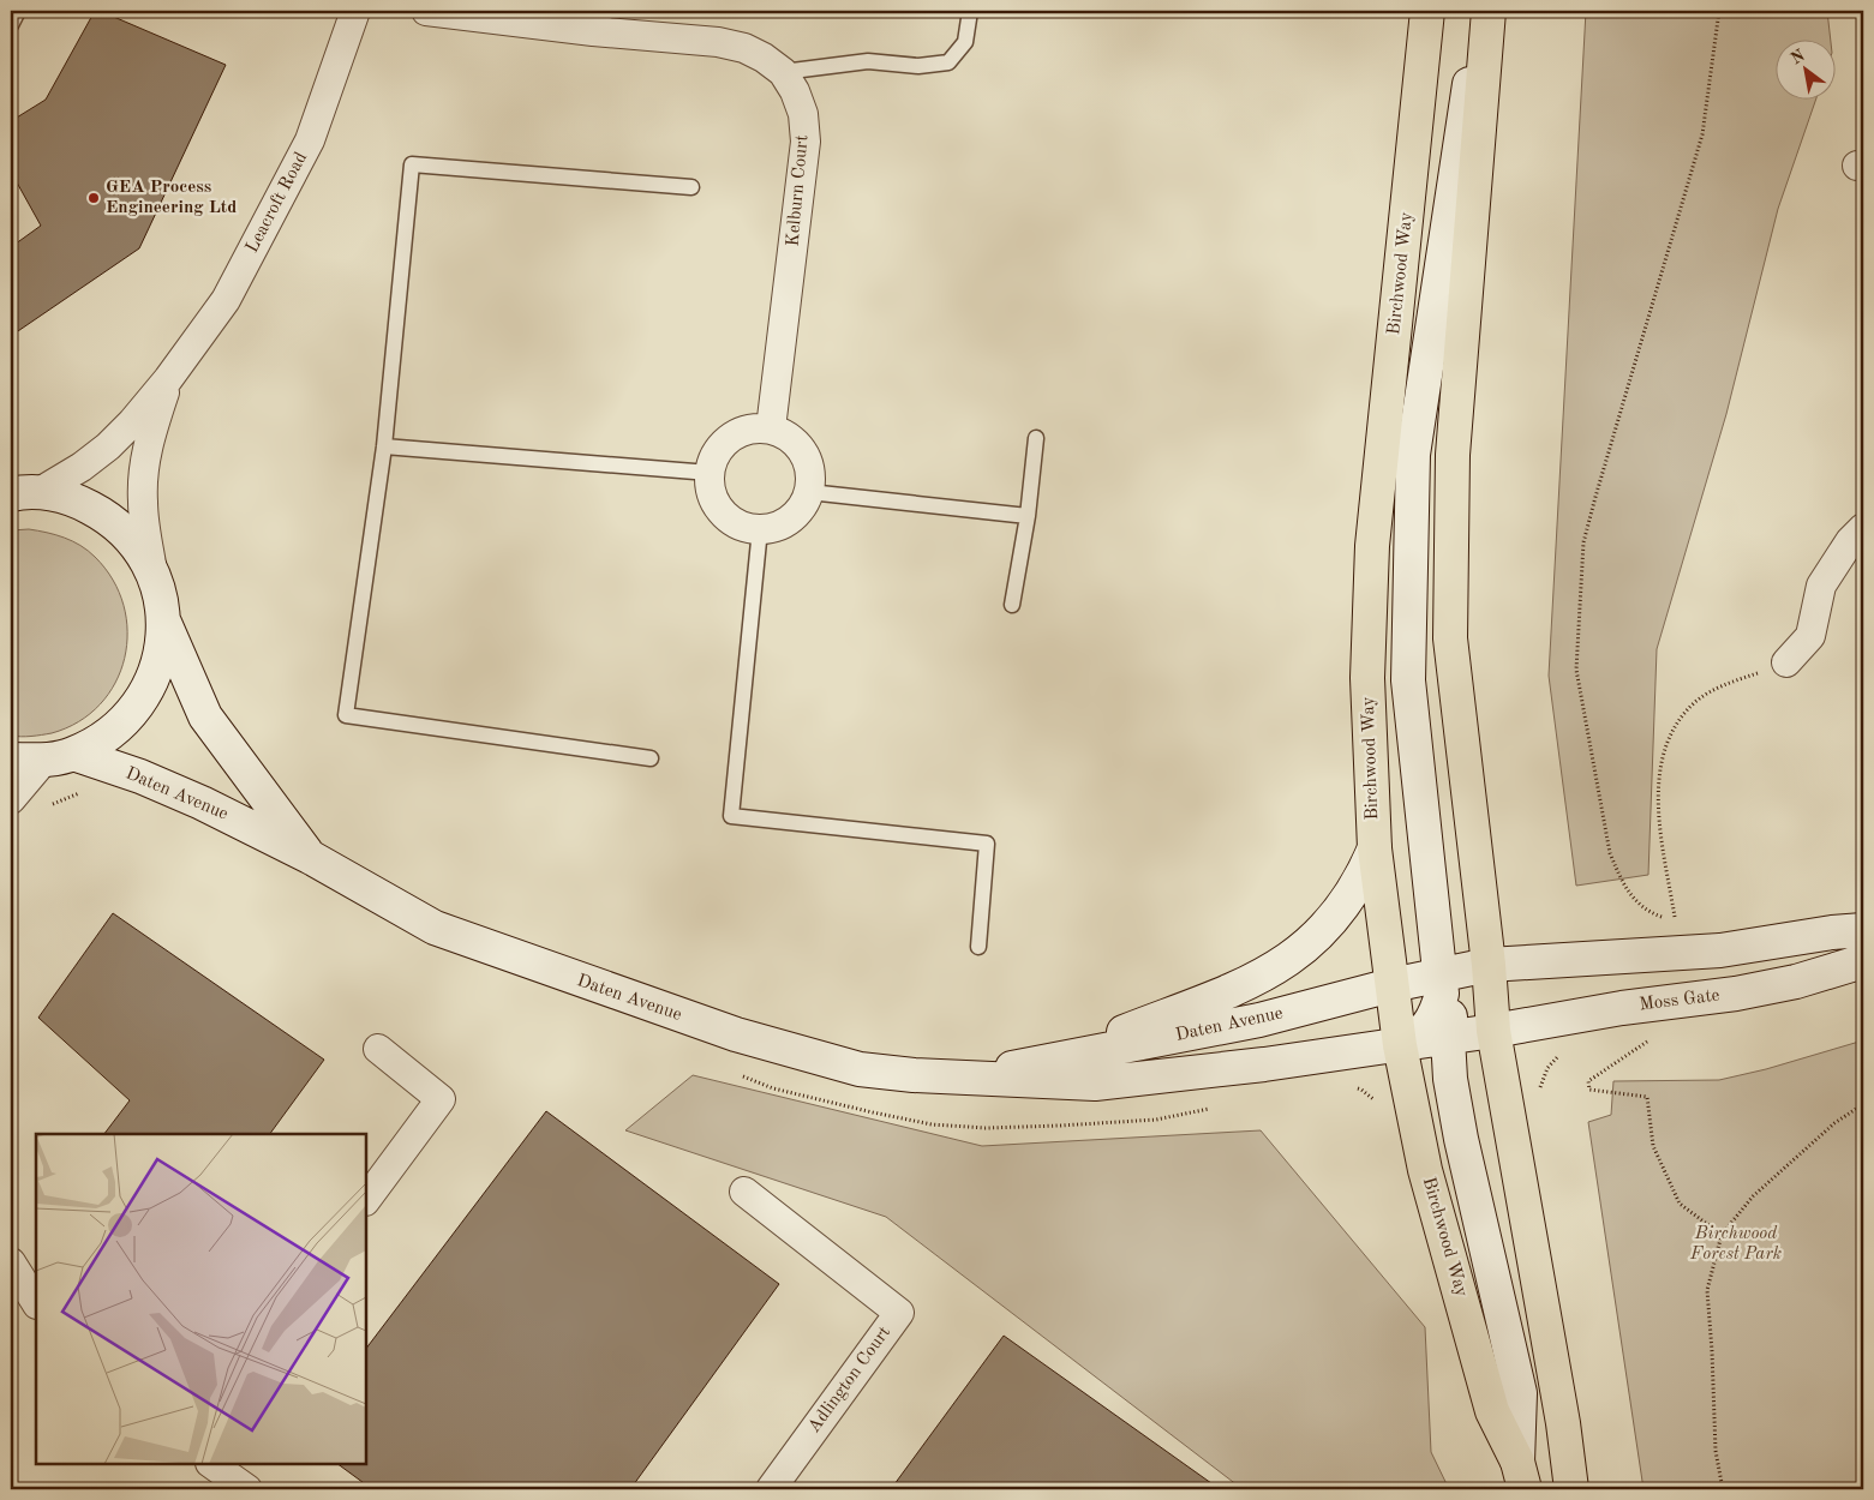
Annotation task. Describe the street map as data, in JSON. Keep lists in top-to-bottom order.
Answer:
{
  "streets": {
    "main road": ["Birchwood Way"],
    "street": [
      "Kelburn Court",
      "Leacroft Road",
      "Daten Avenue",
      "Moss Gate",
      "Adlington Court"
    ]
  },
  "crossings": [
    ["Birchwood Way", "Daten Avenue"],
    ["Daten Avenue", "Moss Gate"]
  ],
  "parks": ["Birchwood Forest Park"],
  "places": ["GEA Process Engineering Ltd"],
  "north": "top left"
}
